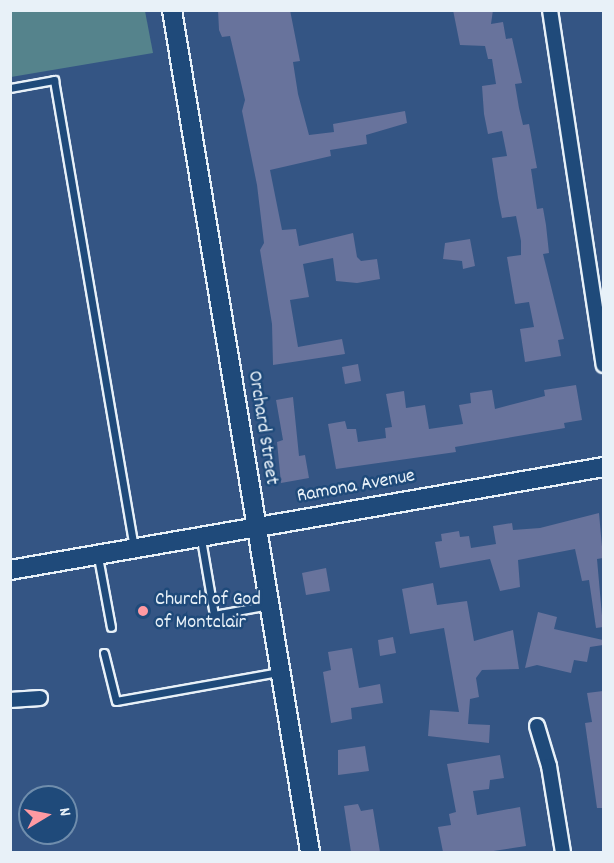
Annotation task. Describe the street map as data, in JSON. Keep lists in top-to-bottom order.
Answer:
{
  "streets": {
    "street": ["Orchard Street", "Ramona Avenue"]
  },
  "crossings": [
    ["Orchard Street", "Ramona Avenue"]
  ],
  "places": ["Church of God of Montclair"],
  "north": "right"
}
